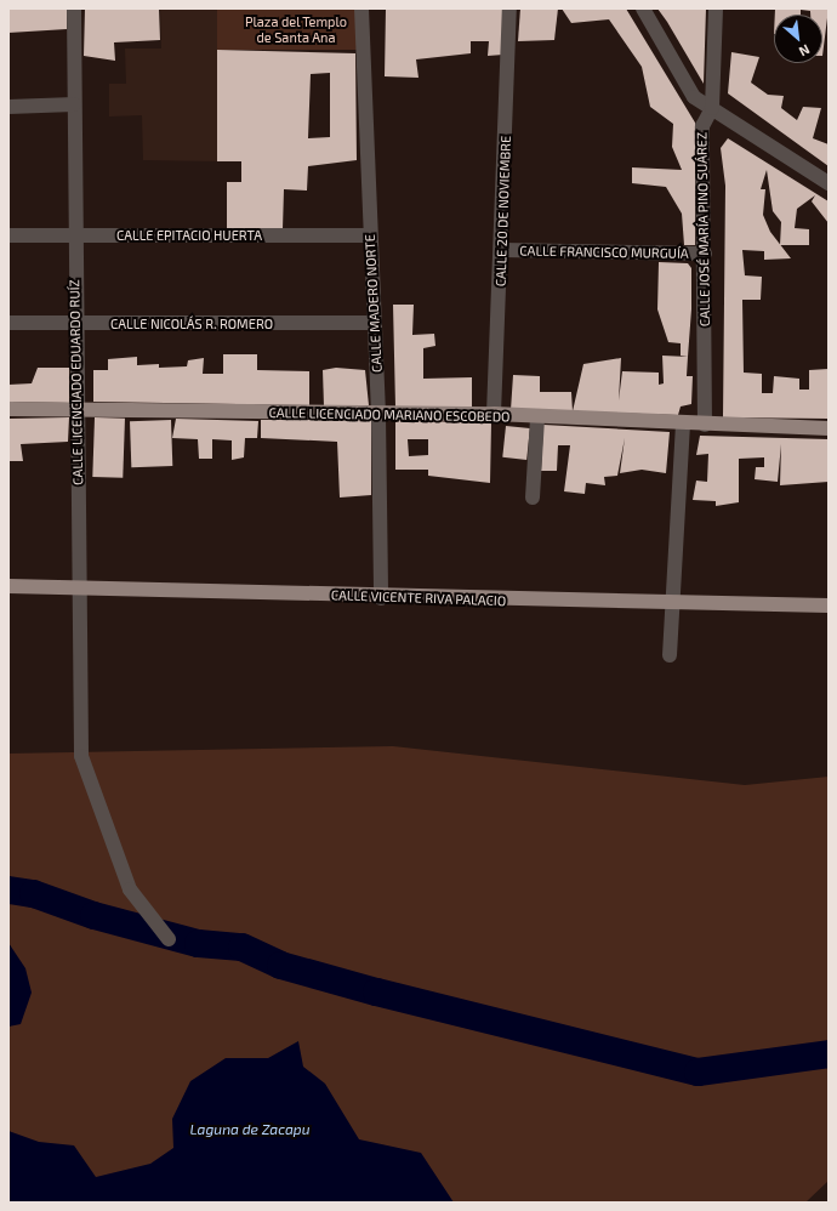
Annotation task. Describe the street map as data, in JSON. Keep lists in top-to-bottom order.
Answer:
{
  "streets": {
    "main road": ["CALLE LICENCIADO MARIANO ESCOBEDO", "CALLE VICENTE RIVA PALACIO"],
    "street": [
      "CALLE 20 DE NOVIEMBRE",
      "CALLE JOSÉ MARÍA PINO SUÁREZ",
      "CALLE EPITACIO HUERTA",
      "CALLE FRANCISCO MURGUÍA",
      "CALLE MADERO NORTE",
      "CALLE NICOLÁS R. ROMERO",
      "CALLE LICENCIADO EDUARDO RUÍZ"
    ]
  },
  "crossings": [
    ["CALLE 20 DE NOVIEMBRE", "CALLE FRANCISCO MURGUÍA"],
    ["CALLE 20 DE NOVIEMBRE", "CALLE LICENCIADO MARIANO ESCOBEDO"],
    ["CALLE JOSÉ MARÍA PINO SUÁREZ", "CALLE FRANCISCO MURGUÍA"],
    ["CALLE JOSÉ MARÍA PINO SUÁREZ", "CALLE LICENCIADO MARIANO ESCOBEDO"],
    ["CALLE EPITACIO HUERTA", "CALLE MADERO NORTE"],
    ["CALLE EPITACIO HUERTA", "CALLE LICENCIADO EDUARDO RUÍZ"],
    ["CALLE MADERO NORTE", "CALLE NICOLÁS R. ROMERO"],
    ["CALLE MADERO NORTE", "CALLE LICENCIADO MARIANO ESCOBEDO"],
    ["CALLE MADERO NORTE", "CALLE VICENTE RIVA PALACIO"],
    ["CALLE NICOLÁS R. ROMERO", "CALLE LICENCIADO EDUARDO RUÍZ"],
    ["CALLE LICENCIADO EDUARDO RUÍZ", "CALLE LICENCIADO MARIANO ESCOBEDO"],
    ["CALLE LICENCIADO EDUARDO RUÍZ", "CALLE VICENTE RIVA PALACIO"]
  ],
  "water": ["Laguna de Zacapu"],
  "parks": ["Plaza del Templo de Santa Ana"],
  "north": "bottom right"
}
